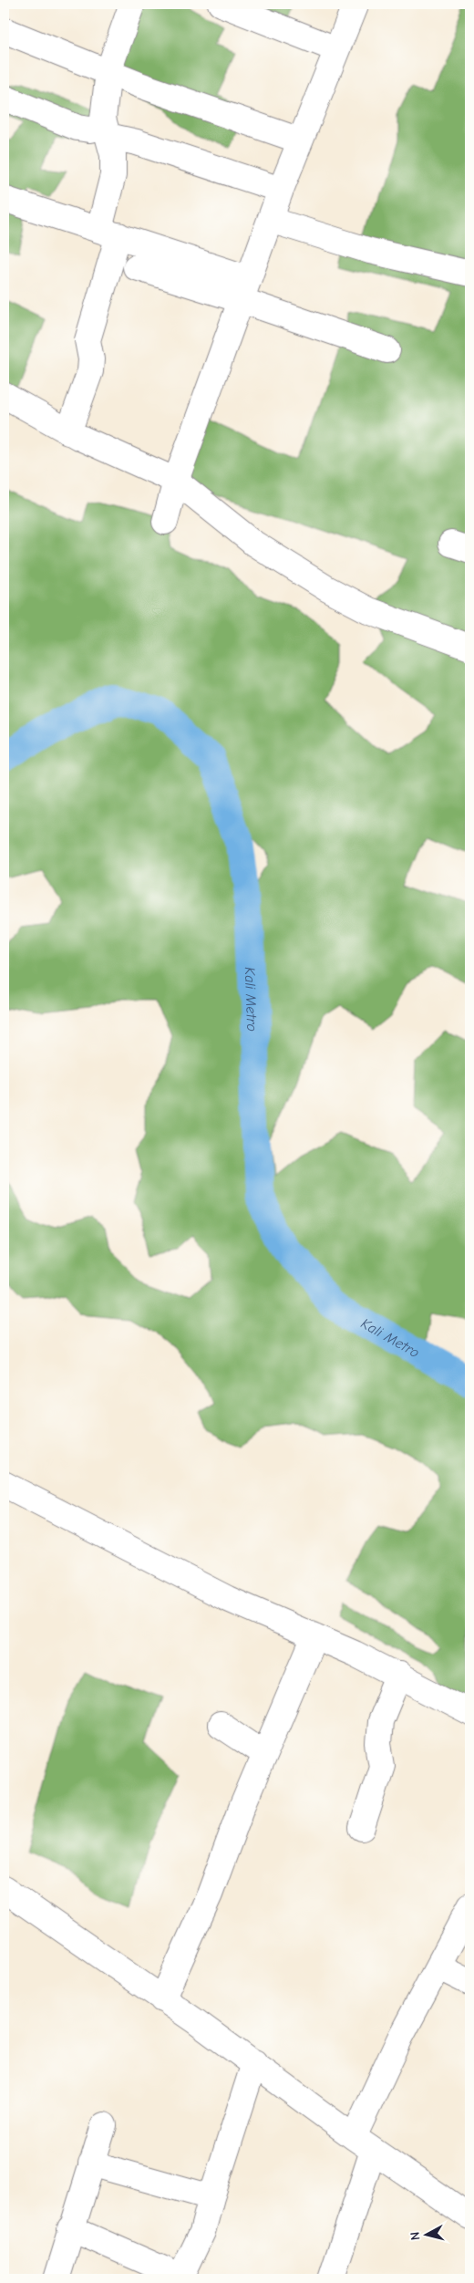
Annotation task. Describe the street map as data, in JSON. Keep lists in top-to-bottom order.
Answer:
{
  "water": ["Kali Metro"],
  "north": "left"
}
